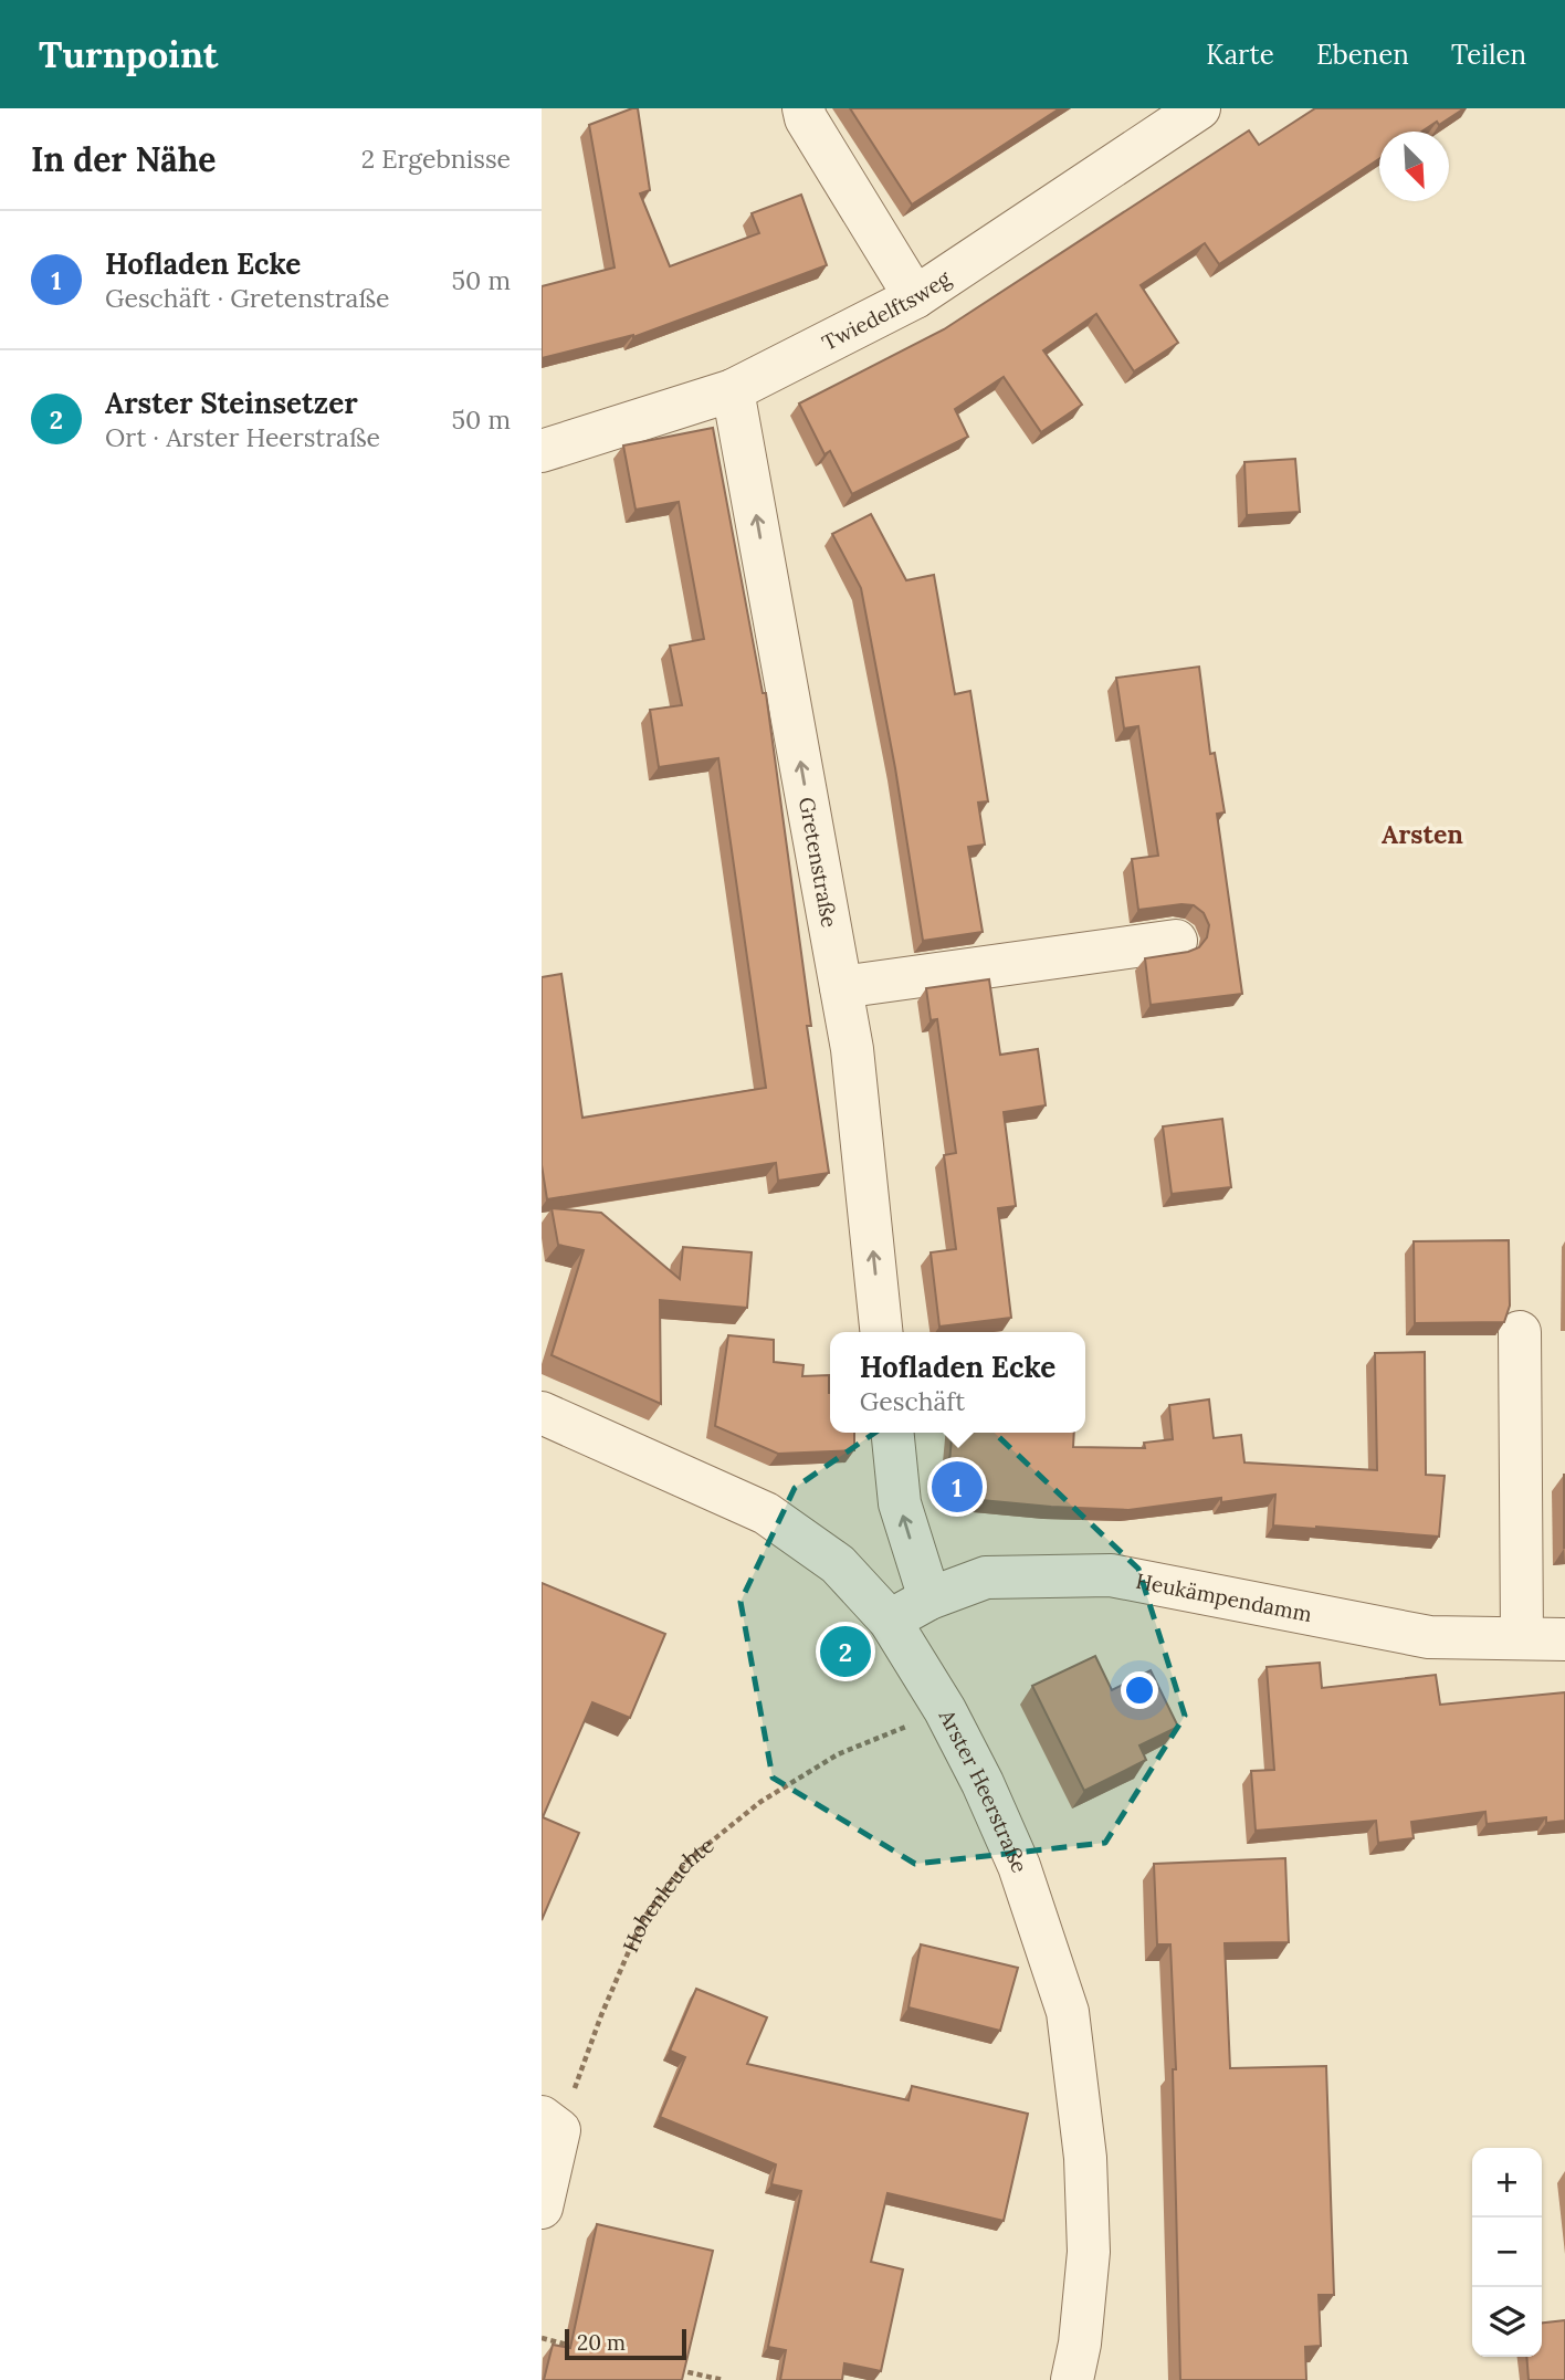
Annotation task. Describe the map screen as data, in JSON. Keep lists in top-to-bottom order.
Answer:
{
  "streets": {
    "street": [
      "Twiedelftsweg",
      "Gretenstraße",
      "Heukämpendamm",
      "Arster Heerstraße"
    ],
    "path": ["Hohenleuchte"]
  },
  "crossings": [
    ["Twiedelftsweg", "Gretenstraße"],
    ["Heukämpendamm", "Arster Heerstraße"],
    ["Arster Heerstraße", "Hohenleuchte"]
  ],
  "one_way": ["Gretenstraße"],
  "districts": ["Arsten"],
  "scale_bar": "20 m",
  "north": "bottom right",
  "page": {
    "header": "Turnpoint",
    "nav": ["Karte", "Ebenen", "Teilen"],
    "heading": ["In der Nähe", "2 Ergebnisse"],
    "list": [
      {
        "mark": "1",
        "name": "Hofladen Ecke",
        "note": "Geschäft · Gretenstraße",
        "value": "50 m"
      },
      {
        "mark": "2",
        "name": "Arster Steinsetzer",
        "note": "Ort · Arster Heerstraße",
        "value": "50 m"
      }
    ],
    "popup": ["Hofladen Ecke", "Geschäft"],
    "pins": ["1", "2"],
    "map_buttons": ["+", "−"],
    "scale": "20 m"
  }
}
